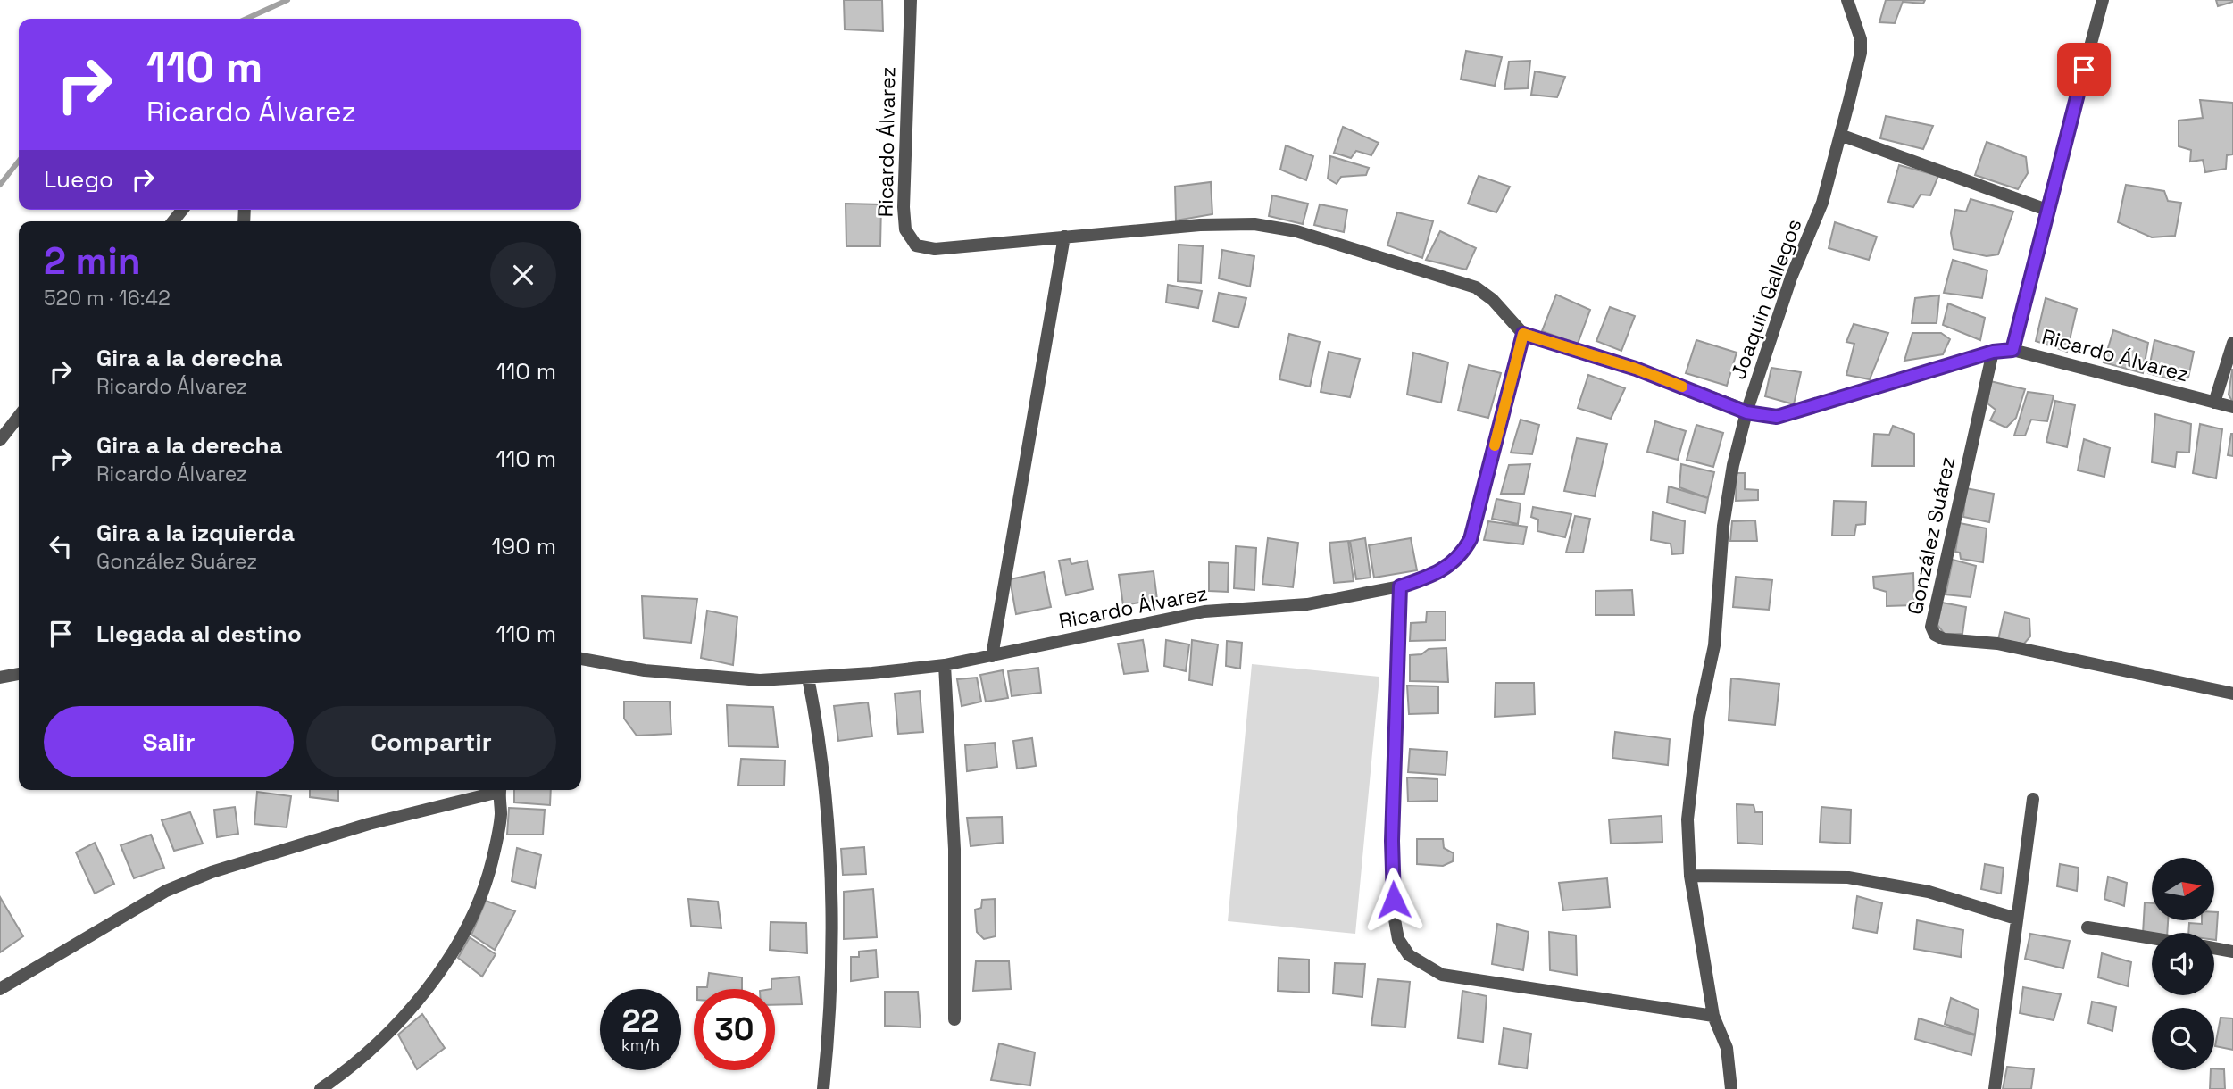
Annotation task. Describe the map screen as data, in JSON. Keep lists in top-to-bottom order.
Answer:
{
  "streets": {
    "street": ["Ricardo Álvarez", "Joaquin Gallegos", "González Suárez"]
  },
  "crossings": [
    ["Ricardo Álvarez", "Joaquin Gallegos"],
    ["Ricardo Álvarez", "González Suárez"]
  ],
  "north": "right",
  "page": {
    "turn": ["110 m", "Ricardo Álvarez"],
    "then": "Luego",
    "heading": ["2 min", "520 m · 16:42"],
    "list": [
      {
        "name": "Gira a la derecha",
        "note": "Ricardo Álvarez",
        "value": "110 m"
      },
      {
        "name": "Gira a la derecha",
        "note": "Ricardo Álvarez",
        "value": "110 m"
      },
      {
        "name": "Gira a la izquierda",
        "note": "González Suárez",
        "value": "190 m"
      },
      {
        "name": "Llegada al destino",
        "value": "110 m"
      }
    ],
    "buttons": ["Salir", "Compartir"],
    "speed": "22 km/h",
    "limit": "30"
  }
}
